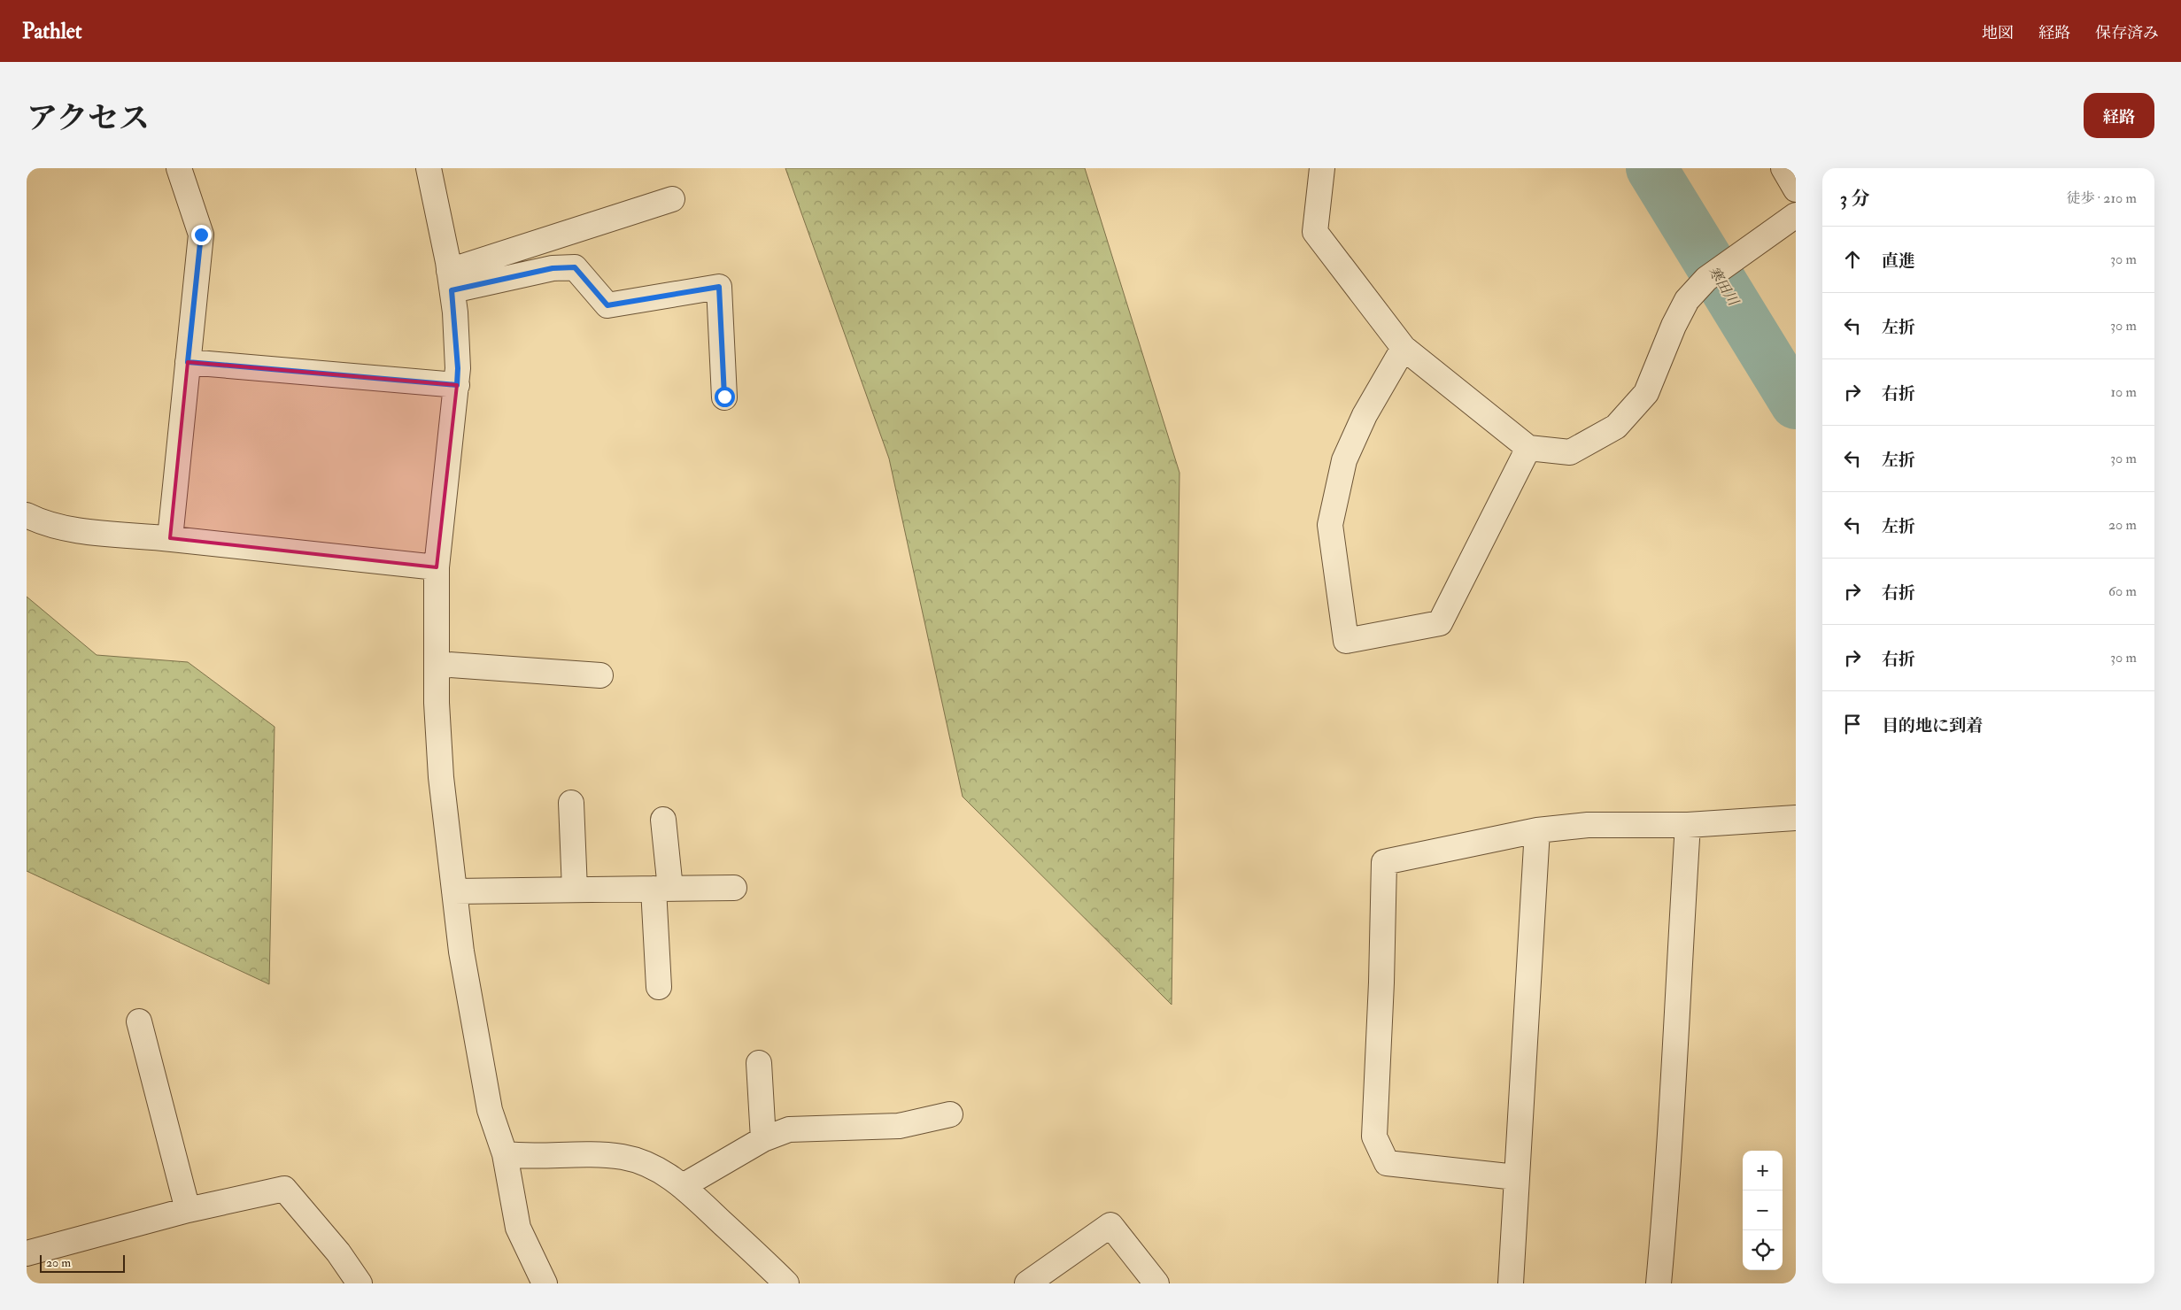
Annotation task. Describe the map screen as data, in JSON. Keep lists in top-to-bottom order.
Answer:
{
  "water": ["寒田川"],
  "scale_bar": "20 m",
  "page": {
    "header": "Pathlet",
    "nav": ["地図", "経路", "保存済み"],
    "title": "アクセス",
    "buttons": "経路",
    "heading": ["3 分", "徒歩 · 210 m"],
    "list": [
      ["直進", "30 m"],
      ["左折", "30 m"],
      ["右折", "10 m"],
      ["左折", "30 m"],
      ["左折", "20 m"],
      ["右折", "60 m"],
      ["右折", "30 m"],
      "目的地に到着"
    ],
    "map_buttons": ["+", "−"],
    "scale": "20 m"
  }
}
